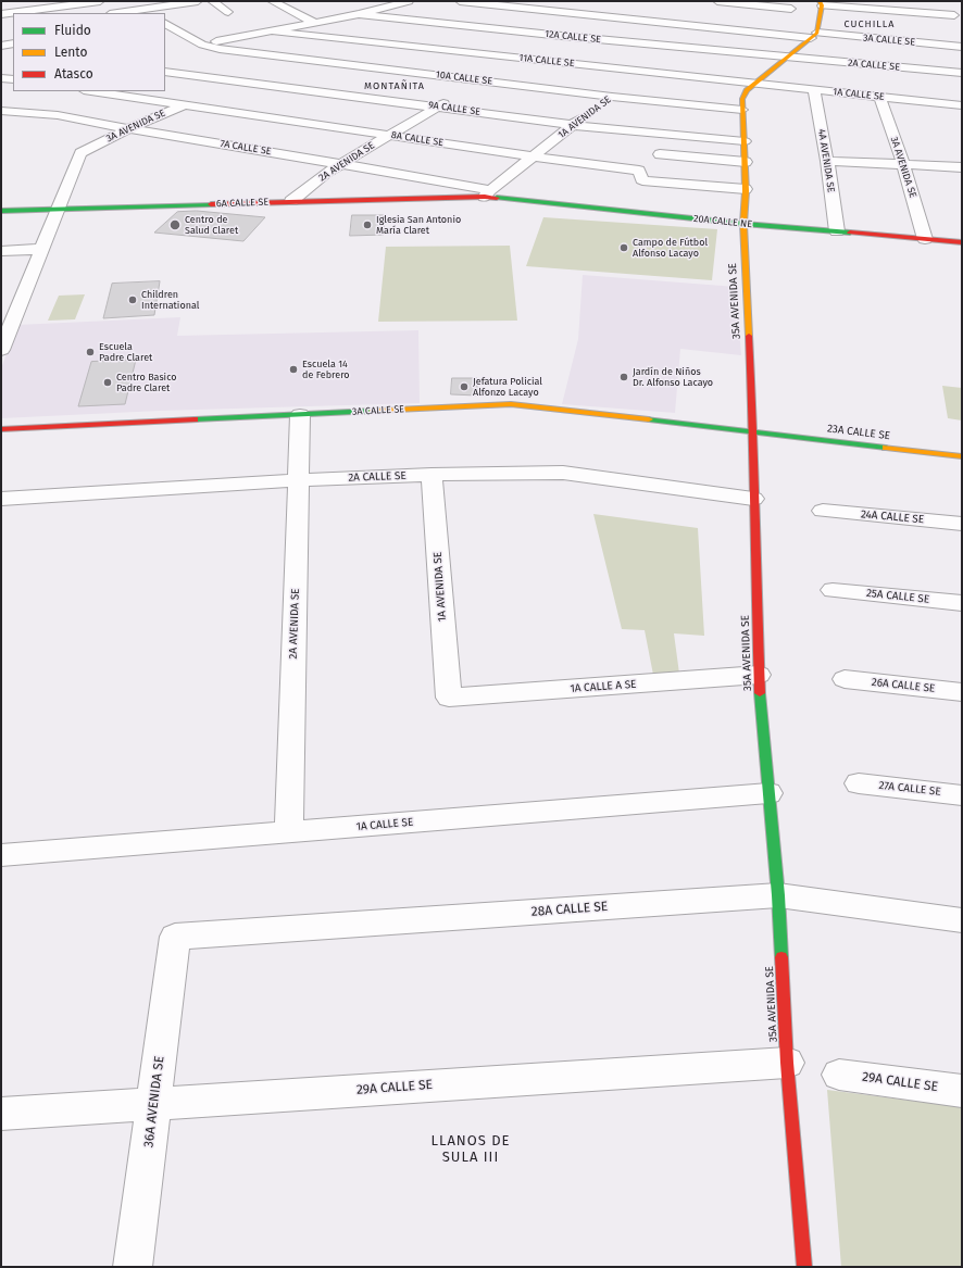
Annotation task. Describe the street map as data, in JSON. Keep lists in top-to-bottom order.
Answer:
{
  "streets": {
    "street": [
      "12A CALLE SE",
      "3A CALLE SE",
      "11A CALLE SE",
      "2A CALLE SE",
      "10A CALLE SE",
      "1A CALLE SE",
      "9A CALLE SE",
      "1A AVENIDA SE",
      "3A AVENIDA SE",
      "8A CALLE SE",
      "7A CALLE SE",
      "4A AVENIDA SE",
      "2A AVENIDA SE",
      "6A CALLE SE",
      "20A CALLE NE",
      "35A AVENIDA SE",
      "23A CALLE SE",
      "24A CALLE SE",
      "25A CALLE SE",
      "26A CALLE SE",
      "1A CALLE A SE",
      "27A CALLE SE",
      "28A CALLE SE",
      "29A CALLE SE",
      "36A AVENIDA SE"
    ]
  },
  "crossings": [
    ["12A CALLE SE", "11A CALLE SE"],
    ["12A CALLE SE", "2A CALLE SE"],
    ["12A CALLE SE", "1A AVENIDA SE"],
    ["12A CALLE SE", "35A AVENIDA SE"],
    ["3A CALLE SE", "2A AVENIDA SE"],
    ["3A CALLE SE", "35A AVENIDA SE"],
    ["3A CALLE SE", "23A CALLE SE"],
    ["11A CALLE SE", "1A CALLE SE"],
    ["11A CALLE SE", "1A AVENIDA SE"],
    ["11A CALLE SE", "35A AVENIDA SE"],
    ["2A CALLE SE", "1A AVENIDA SE"],
    ["2A CALLE SE", "2A AVENIDA SE"],
    ["2A CALLE SE", "35A AVENIDA SE"],
    ["10A CALLE SE", "1A AVENIDA SE"],
    ["10A CALLE SE", "35A AVENIDA SE"],
    ["1A CALLE SE", "3A AVENIDA SE"],
    ["1A CALLE SE", "4A AVENIDA SE"],
    ["1A CALLE SE", "2A AVENIDA SE"],
    ["1A CALLE SE", "35A AVENIDA SE"],
    ["9A CALLE SE", "1A AVENIDA SE"],
    ["9A CALLE SE", "2A AVENIDA SE"],
    ["9A CALLE SE", "35A AVENIDA SE"],
    ["1A AVENIDA SE", "8A CALLE SE"],
    ["1A AVENIDA SE", "7A CALLE SE"],
    ["1A AVENIDA SE", "6A CALLE SE"],
    ["1A AVENIDA SE", "20A CALLE NE"],
    ["1A AVENIDA SE", "1A CALLE A SE"],
    ["3A AVENIDA SE", "8A CALLE SE"],
    ["3A AVENIDA SE", "7A CALLE SE"],
    ["3A AVENIDA SE", "6A CALLE SE"],
    ["3A AVENIDA SE", "20A CALLE NE"],
    ["8A CALLE SE", "2A AVENIDA SE"],
    ["8A CALLE SE", "35A AVENIDA SE"],
    ["7A CALLE SE", "2A AVENIDA SE"],
    ["7A CALLE SE", "6A CALLE SE"],
    ["7A CALLE SE", "20A CALLE NE"],
    ["4A AVENIDA SE", "20A CALLE NE"],
    ["2A AVENIDA SE", "6A CALLE SE"],
    ["6A CALLE SE", "20A CALLE NE"],
    ["20A CALLE NE", "35A AVENIDA SE"],
    ["35A AVENIDA SE", "23A CALLE SE"],
    ["35A AVENIDA SE", "1A CALLE A SE"],
    ["35A AVENIDA SE", "28A CALLE SE"],
    ["35A AVENIDA SE", "29A CALLE SE"],
    ["28A CALLE SE", "36A AVENIDA SE"],
    ["29A CALLE SE", "36A AVENIDA SE"]
  ],
  "districts": ["CUCHILLA", "MONTAÑITA", "LLANOS DE SULA III"],
  "places": [
    "Centro de Salud Claret",
    "Iglesia San Antonio María Claret",
    "Campo de Fútbol Alfonso Lacayo",
    "Children International",
    "Escuela Padre Claret",
    "Escuela 14 de Febrero",
    "Jardín de Niños Dr. Alfonso Lacayo",
    "Centro Basico Padre Claret",
    "Jefatura Policial Alfonzo Lacayo"
  ],
  "legend": ["Fluido", "Lento", "Atasco"]
}
